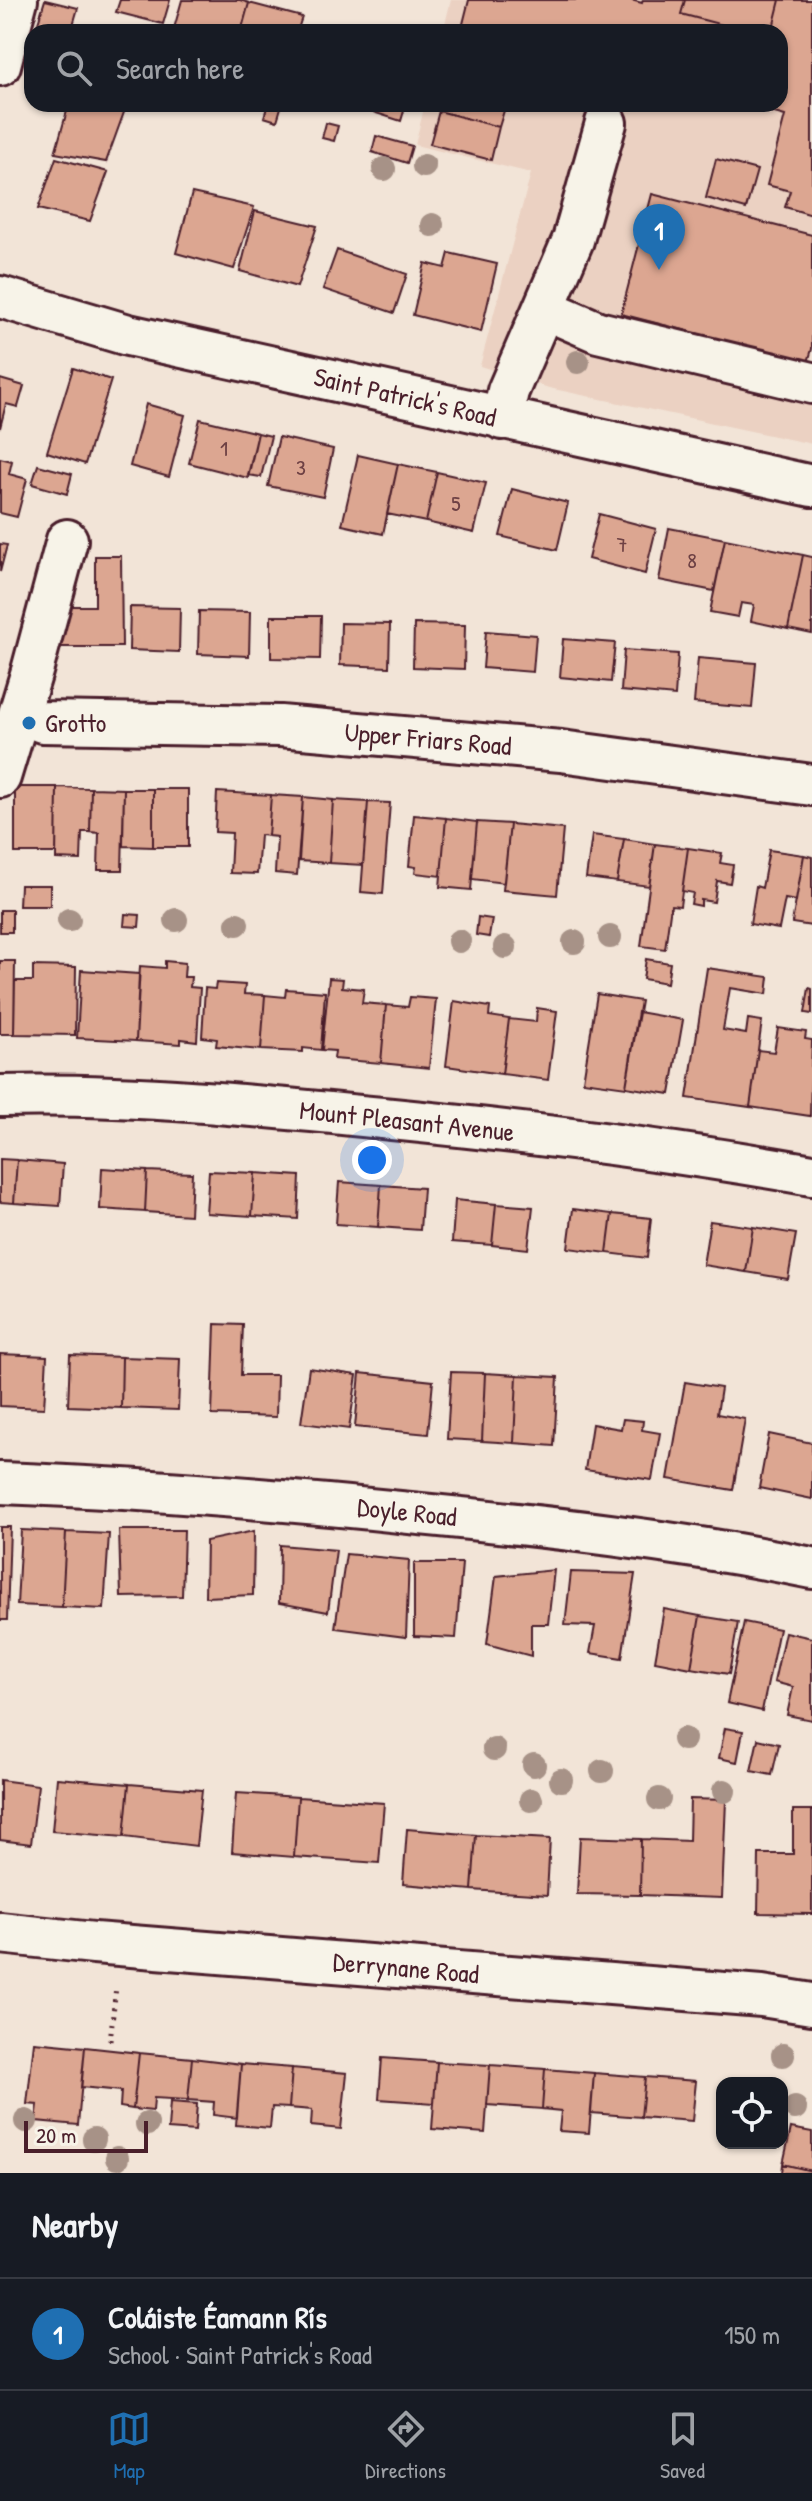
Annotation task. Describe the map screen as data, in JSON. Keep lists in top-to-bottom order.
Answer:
{
  "streets": {
    "street": [
      "Saint Patrick's Road",
      "Upper Friars Road",
      "Mount Pleasant Avenue",
      "Doyle Road",
      "Derrynane Road"
    ]
  },
  "places": ["Grotto"],
  "house_numbers": [
    "1",
    "3",
    "5",
    "7",
    "8"
  ],
  "scale_bar": "20 m",
  "page": {
    "search": "Search here",
    "pins": "1",
    "scale": "20 m",
    "heading": "Nearby",
    "list": [
      {
        "mark": "1",
        "name": "Coláiste Éamann Rís",
        "note": "School · Saint Patrick's Road",
        "value": "150 m"
      }
    ],
    "nav": ["Map", "Directions", "Saved"]
  }
}
